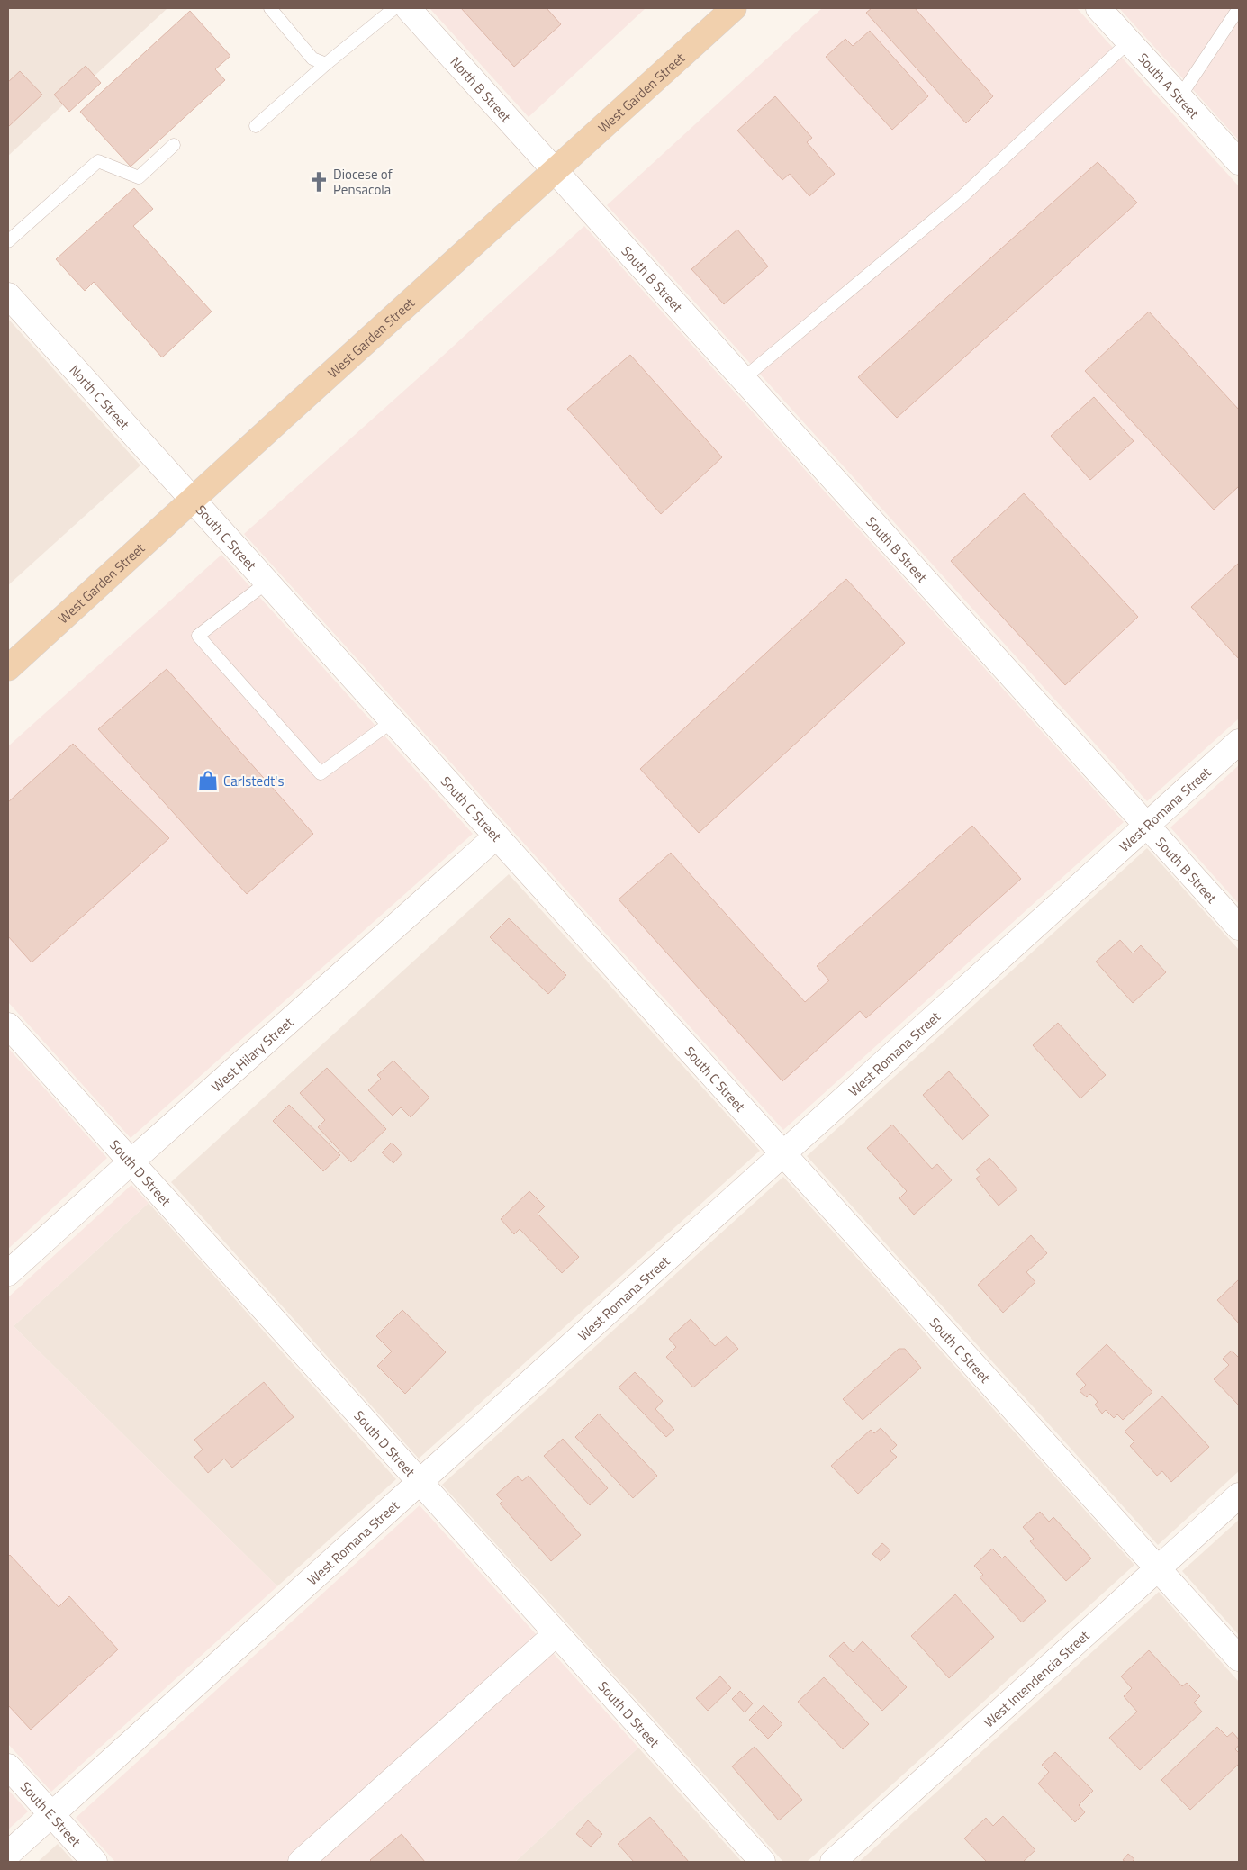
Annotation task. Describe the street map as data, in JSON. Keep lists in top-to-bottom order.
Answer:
{
  "streets": {
    "main road": ["West Garden Street"],
    "street": [
      "South A Street",
      "North B Street",
      "South B Street",
      "North C Street",
      "South C Street",
      "West Romana Street",
      "West Hilary Street",
      "South D Street",
      "West Intendencia Street",
      "South E Street"
    ]
  },
  "crossings": [
    ["North B Street", "West Garden Street"],
    ["North B Street", "South B Street"],
    ["West Garden Street", "South B Street"],
    ["West Garden Street", "North C Street"],
    ["West Garden Street", "South C Street"],
    ["South B Street", "West Romana Street"],
    ["North C Street", "South C Street"],
    ["South C Street", "West Romana Street"],
    ["South C Street", "West Hilary Street"],
    ["South C Street", "West Intendencia Street"],
    ["West Romana Street", "South D Street"],
    ["West Romana Street", "South E Street"],
    ["West Hilary Street", "South D Street"]
  ],
  "places": {
    "church": ["Diocese of Pensacola"],
    "shop": ["Carlstedt's"]
  }
}
